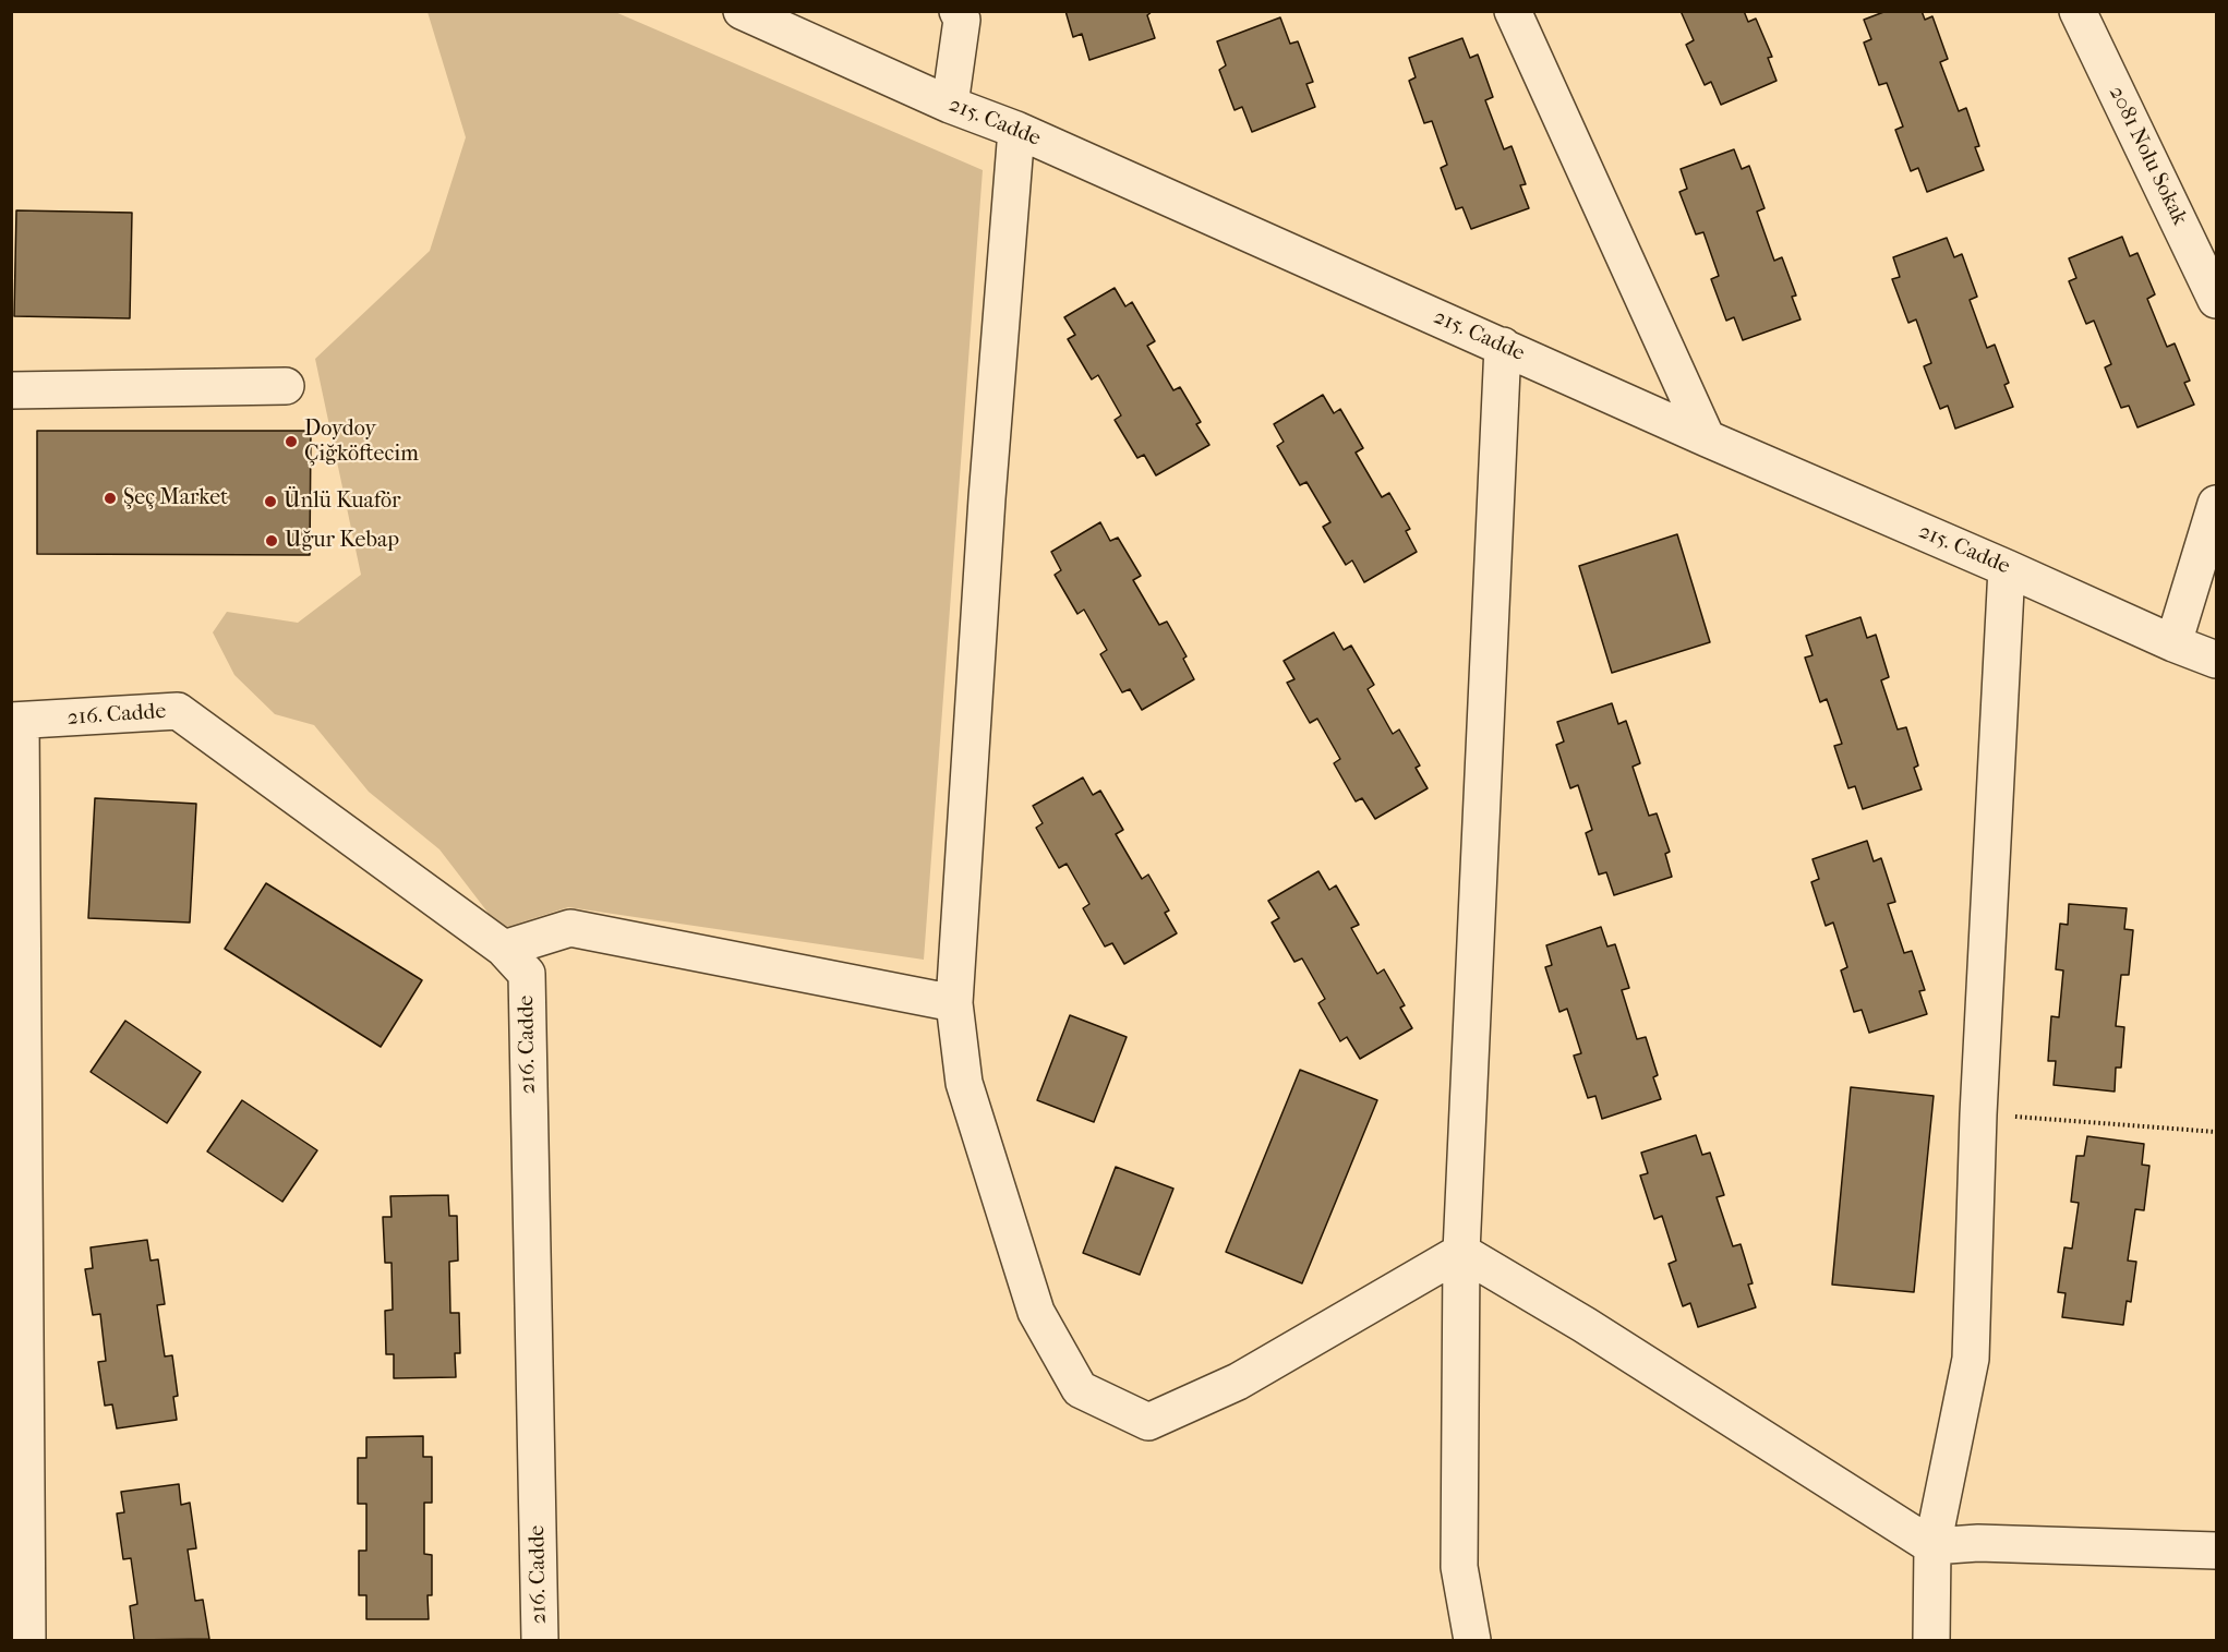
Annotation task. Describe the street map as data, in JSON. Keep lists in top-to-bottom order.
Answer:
{
  "streets": {
    "street": ["215. Cadde", "2081 Nolu Sokak", "216. Cadde"]
  },
  "places": [
    "Doydoy Çiğköftecim",
    "Şeç Market",
    "Ünlü Kuaför",
    "Uğur Kebap"
  ]
}
